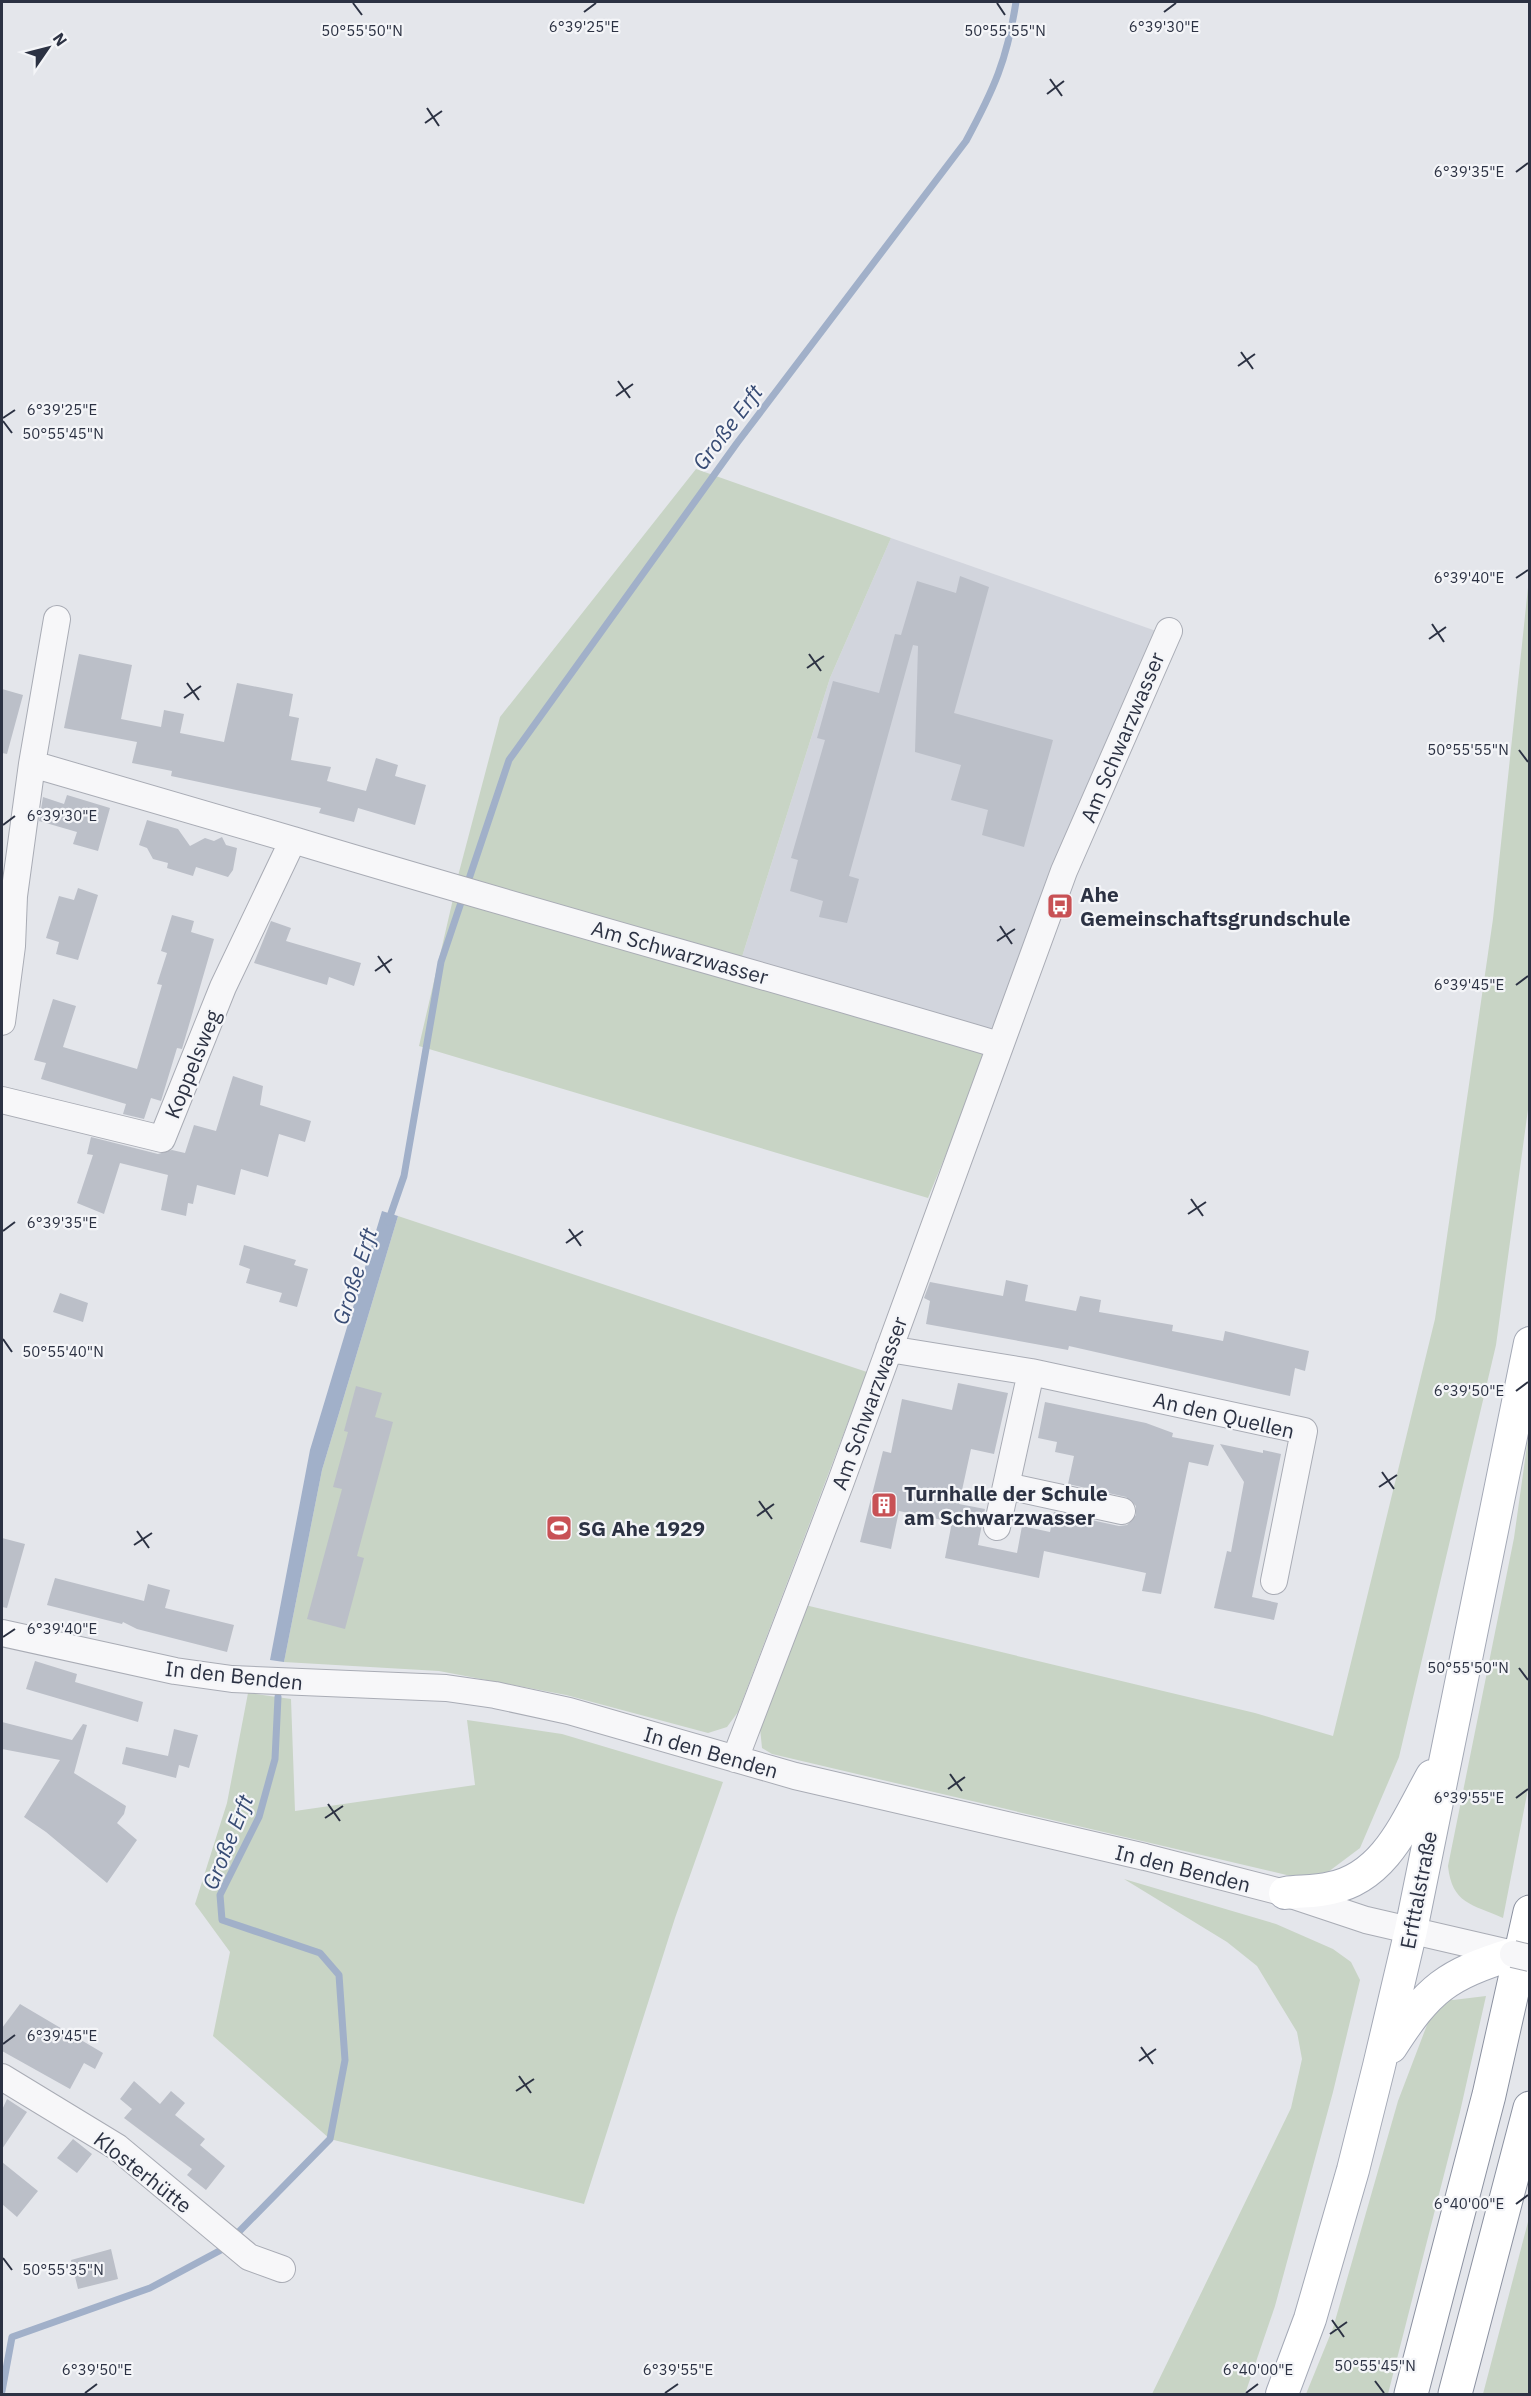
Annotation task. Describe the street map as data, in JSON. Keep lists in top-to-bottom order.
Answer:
{
  "streets": {
    "main road": ["Erfttalstraße"],
    "street": [
      "Am Schwarzwasser",
      "Koppelsweg",
      "An den Quellen",
      "In den Benden",
      "Klosterhütte"
    ]
  },
  "crossings": [
    ["Am Schwarzwasser", "Koppelsweg"],
    ["Am Schwarzwasser", "An den Quellen"],
    ["Am Schwarzwasser", "In den Benden"],
    ["In den Benden", "Erfttalstraße"]
  ],
  "water": ["Große Erft"],
  "places": {
    "bus stop": ["Ahe Gemeinschaftsgrundschule"],
    "building": ["Turnhalle der Schule am Schwarzwasser"],
    "sports": ["SG Ahe 1929"]
  },
  "north": "top right",
  "coordinates": [
    "6°39'25\"E",
    "6°39'30\"E",
    "50°55'50\"N",
    "50°55'55\"N",
    "6°39'35\"E",
    "50°55'45\"N",
    "6°39'40\"E",
    "6°39'45\"E",
    "50°55'40\"N",
    "6°39'50\"E",
    "6°39'55\"E",
    "6°40'00\"E",
    "50°55'35\"N"
  ]
}
